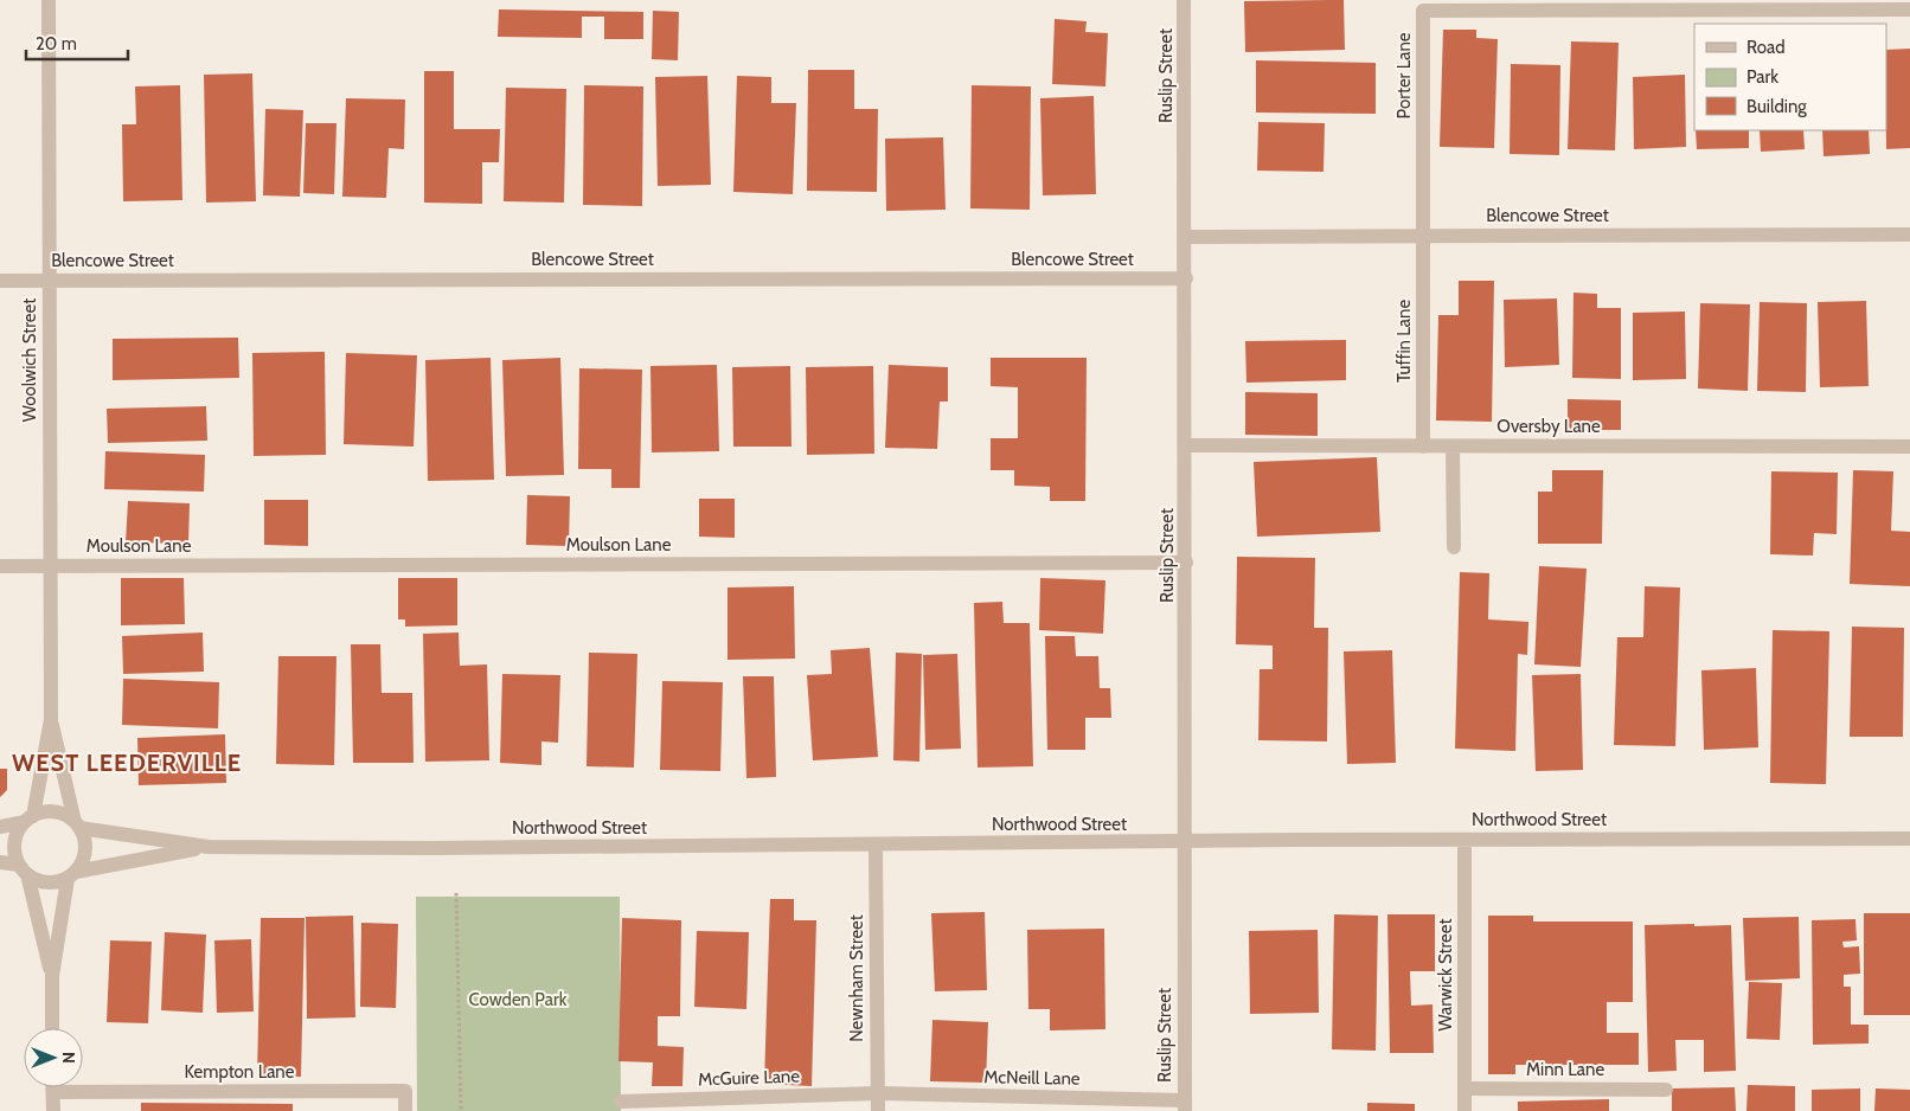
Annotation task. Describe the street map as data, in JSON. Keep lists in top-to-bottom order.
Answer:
{
  "streets": {
    "street": [
      "Ruslip Street",
      "Porter Lane",
      "Blencowe Street",
      "Tuffin Lane",
      "Woolwich Street",
      "Oversby Lane",
      "Moulson Lane",
      "Northwood Street",
      "Warwick Street",
      "Newnham Street",
      "Minn Lane",
      "Kempton Lane",
      "McGuire Lane",
      "McNeill Lane"
    ]
  },
  "crossings": [
    ["Ruslip Street", "Blencowe Street"],
    ["Ruslip Street", "Oversby Lane"],
    ["Ruslip Street", "Moulson Lane"],
    ["Ruslip Street", "Northwood Street"],
    ["Ruslip Street", "McNeill Lane"],
    ["Porter Lane", "Blencowe Street"],
    ["Porter Lane", "Tuffin Lane"],
    ["Blencowe Street", "Tuffin Lane"],
    ["Blencowe Street", "Woolwich Street"],
    ["Tuffin Lane", "Oversby Lane"],
    ["Woolwich Street", "Moulson Lane"],
    ["Woolwich Street", "Northwood Street"],
    ["Northwood Street", "Warwick Street"],
    ["Northwood Street", "Newnham Street"],
    ["Warwick Street", "Minn Lane"],
    ["Newnham Street", "McGuire Lane"],
    ["Newnham Street", "McNeill Lane"],
    ["McGuire Lane", "McNeill Lane"]
  ],
  "districts": ["WEST LEEDERVILLE"],
  "parks": ["Cowden Park"],
  "legend": ["Road", "Park", "Building"],
  "scale_bar": "20 m",
  "north": "right"
}
